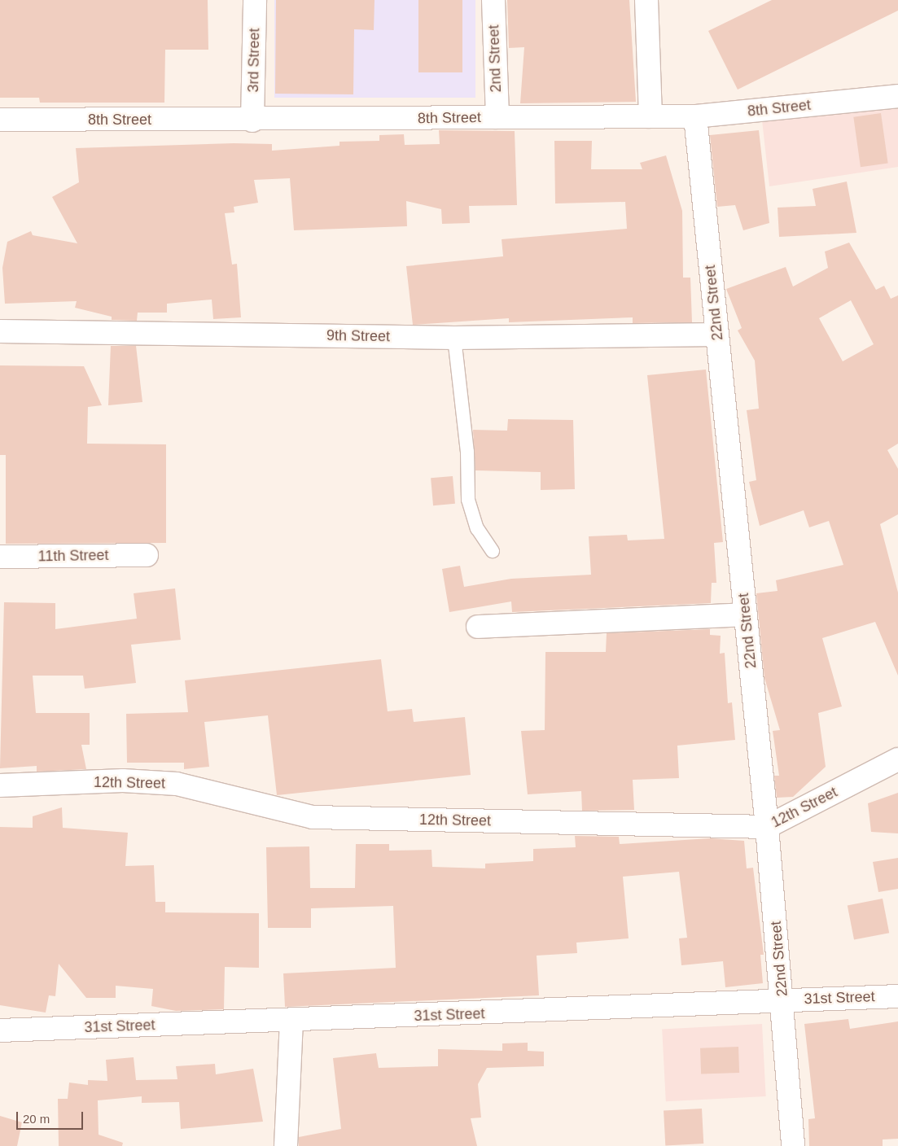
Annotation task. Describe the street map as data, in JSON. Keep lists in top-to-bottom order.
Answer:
{
  "streets": {
    "street": [
      "2nd Street",
      "3rd Street",
      "8th Street",
      "22nd Street",
      "9th Street",
      "11th Street",
      "12th Street",
      "31st Street"
    ]
  },
  "crossings": [
    ["2nd Street", "8th Street"],
    ["3rd Street", "8th Street"],
    ["8th Street", "22nd Street"],
    ["22nd Street", "9th Street"],
    ["22nd Street", "12th Street"],
    ["22nd Street", "31st Street"]
  ],
  "scale_bar": "20 m"
}
